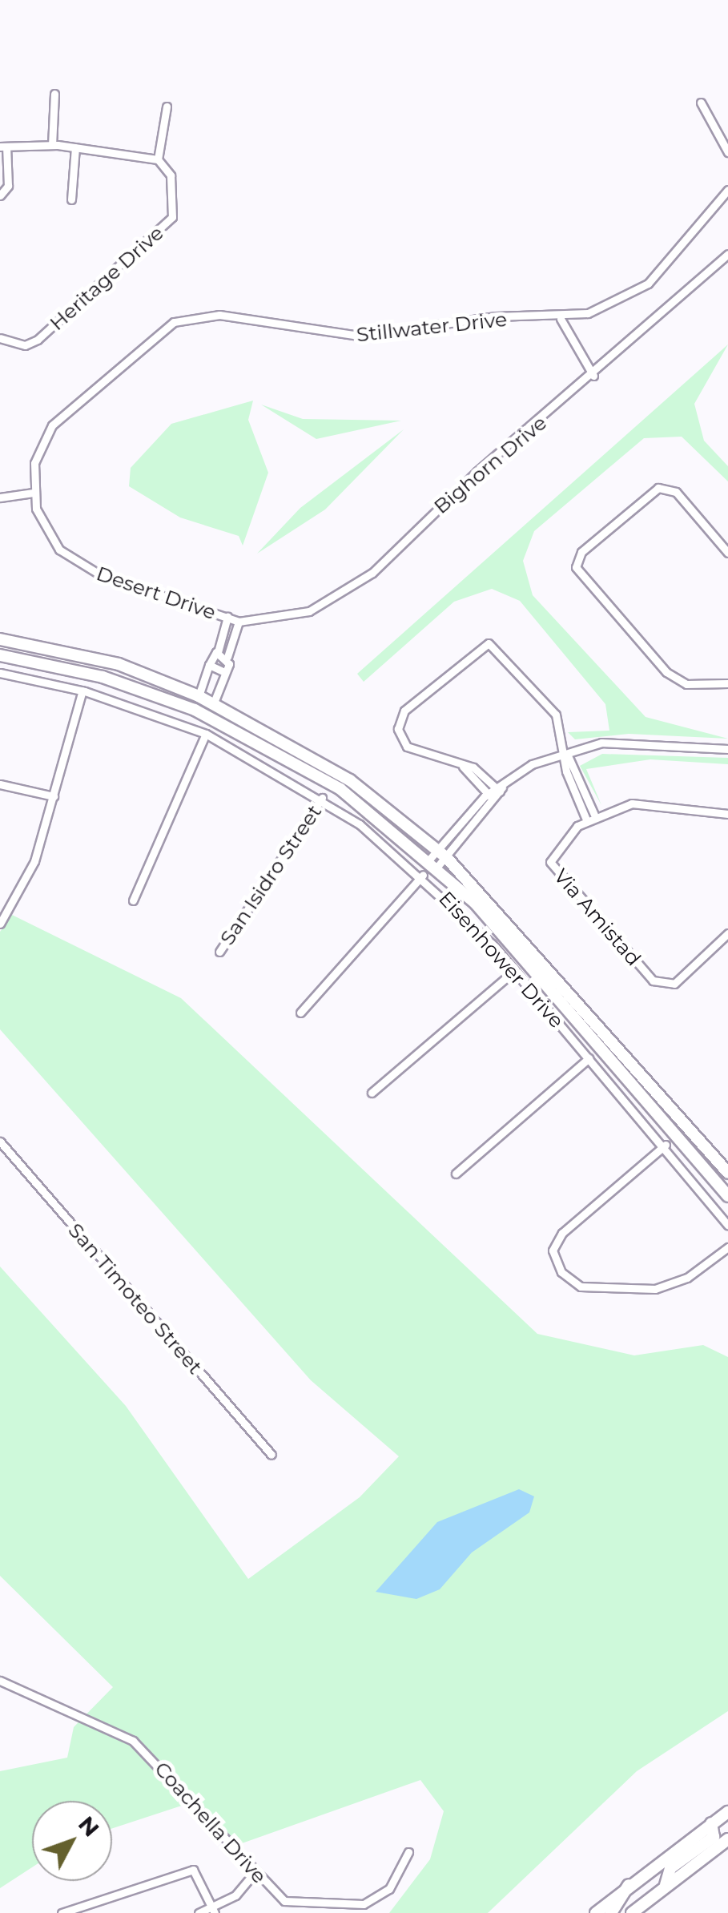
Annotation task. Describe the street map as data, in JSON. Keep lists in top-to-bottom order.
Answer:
{
  "streets": {
    "main road": ["Eisenhower Drive"],
    "street": [
      "Heritage Drive",
      "Stillwater Drive",
      "Bighorn Drive",
      "Desert Drive",
      "San Isidro Street",
      "Via Amistad",
      "San Timoteo Street",
      "Coachella Drive"
    ]
  },
  "crossings": [
    ["Stillwater Drive", "Desert Drive"],
    ["Bighorn Drive", "Desert Drive"],
    ["San Isidro Street", "Eisenhower Drive"]
  ],
  "north": "top right"
}
